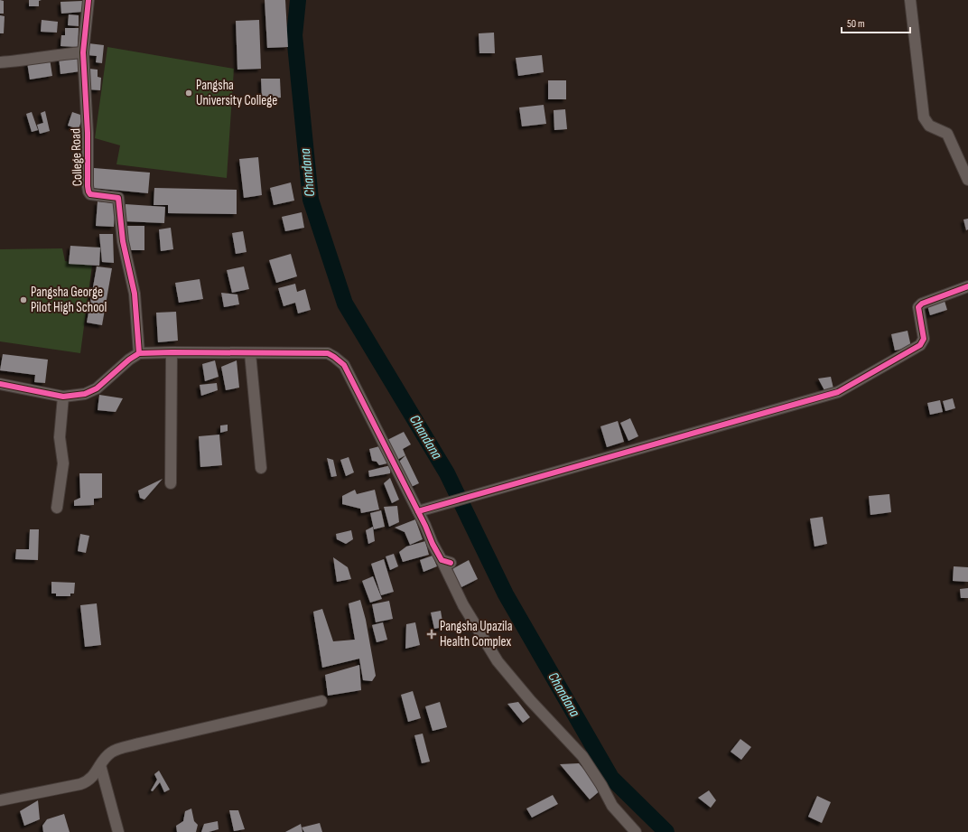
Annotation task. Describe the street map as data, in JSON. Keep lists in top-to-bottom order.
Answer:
{
  "streets": {
    "street": ["College Road"]
  },
  "water": ["Chandana"],
  "places": {
    "other": ["Pangsha University College", "Pangsha George Pilot High School"],
    "health": ["Pangsha Upazila Health Complex"]
  },
  "scale_bar": "50 m"
}
